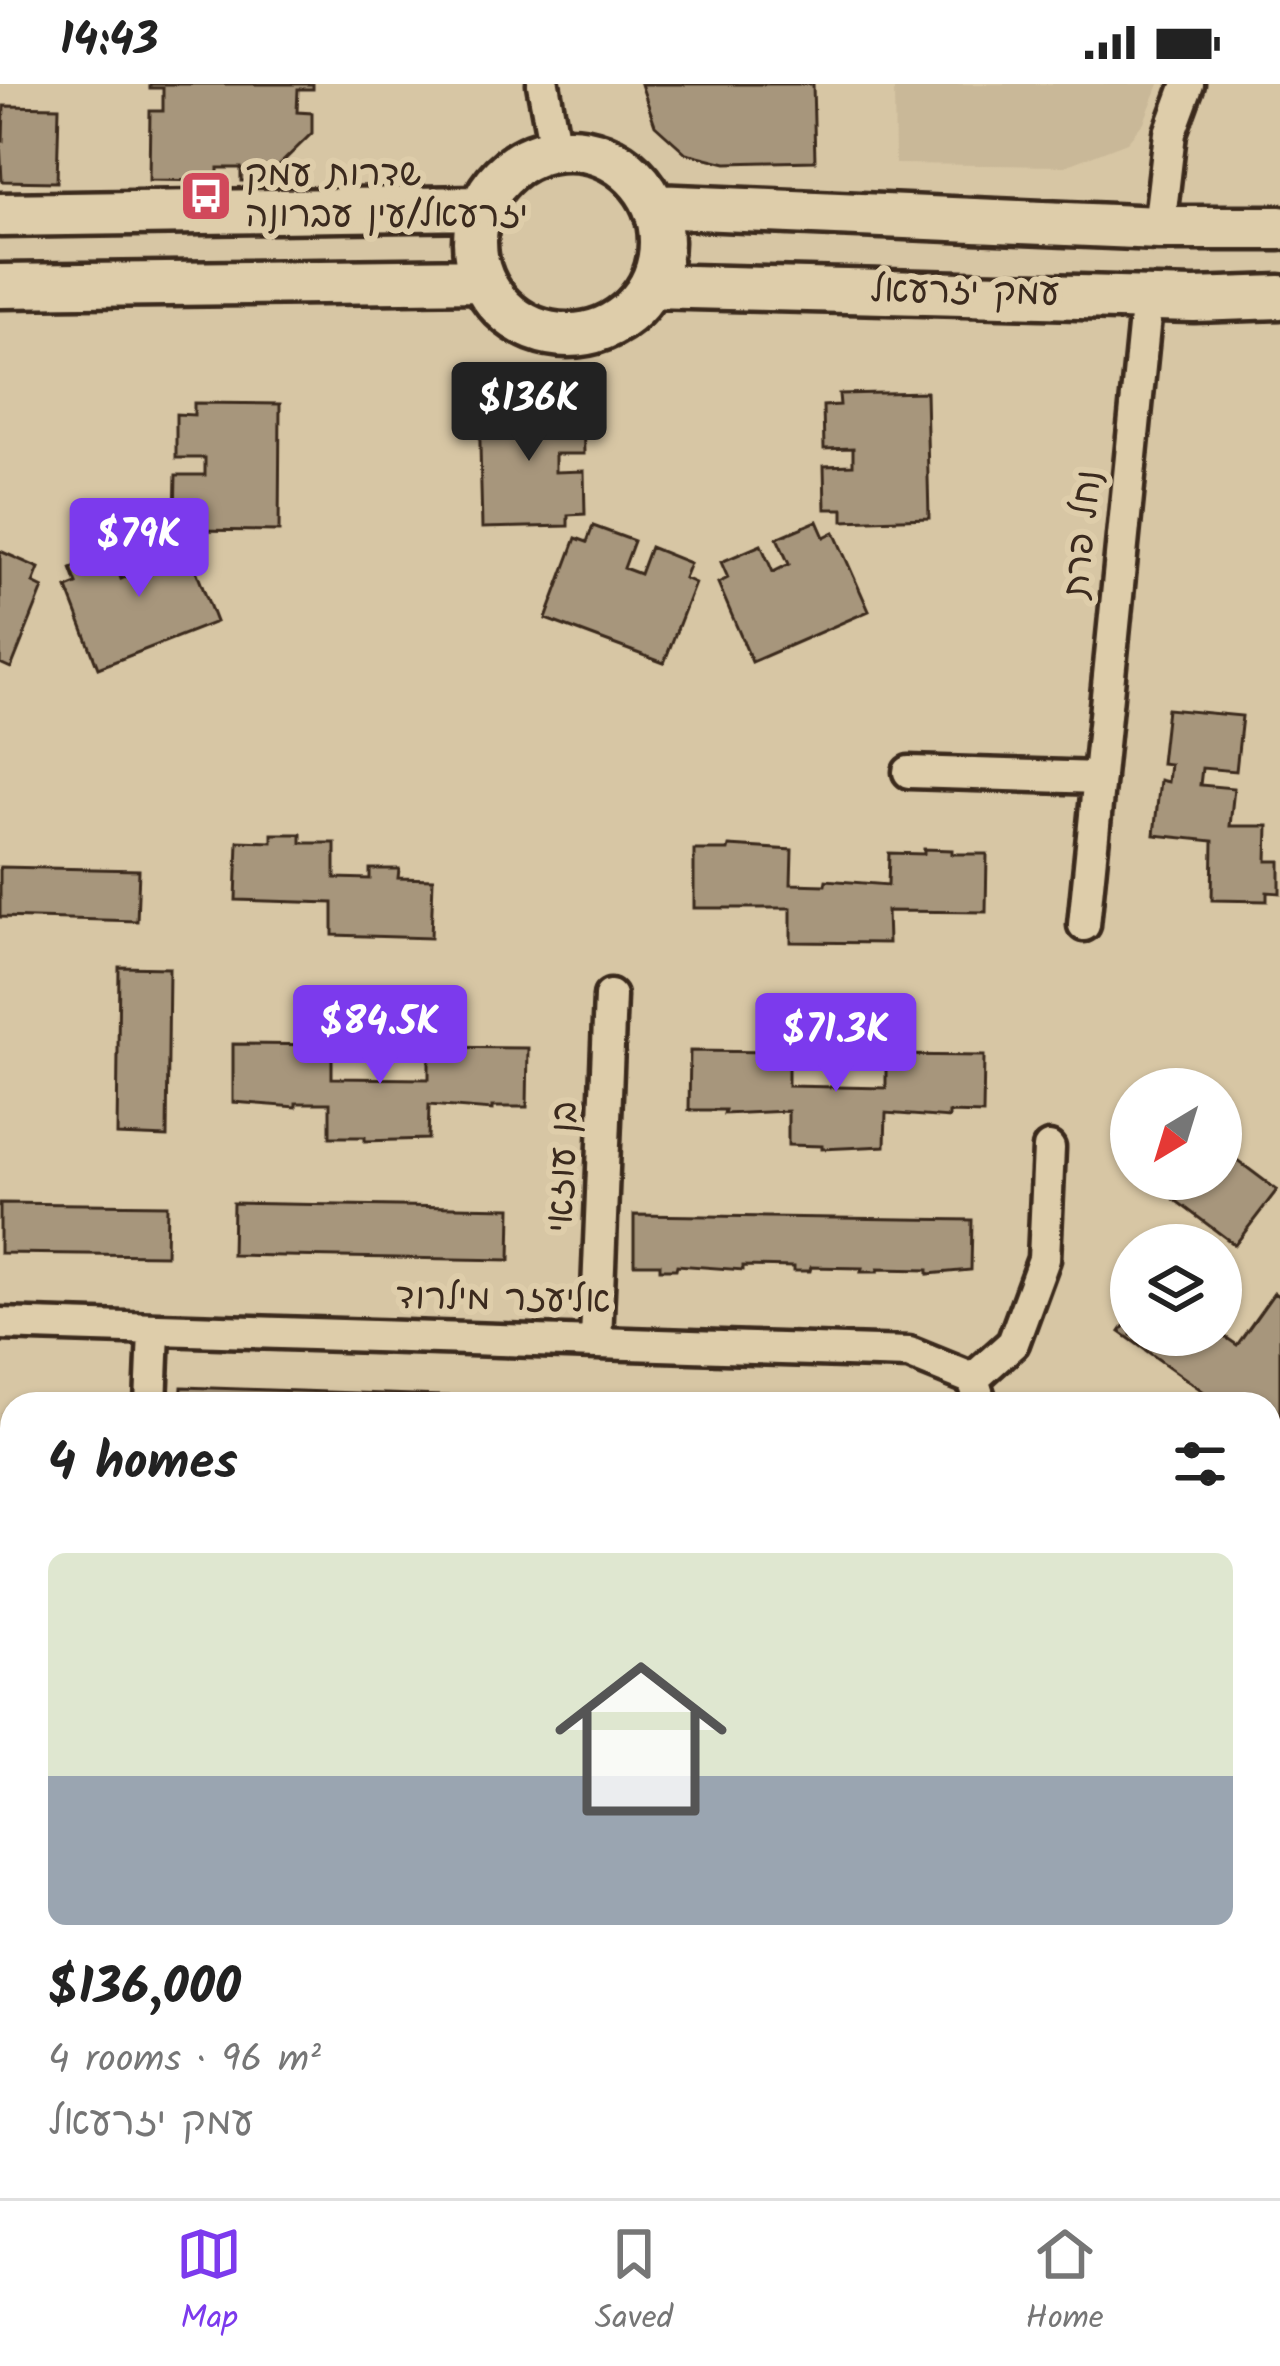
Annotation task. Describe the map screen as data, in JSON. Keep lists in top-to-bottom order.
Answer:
{
  "streets": {
    "main road": ["עמק יזרעאל"],
    "street": ["נחל פרת", "בן עוזאי", "אליעזר מילרוד"]
  },
  "crossings": [
    ["עמק יזרעאל", "נחל פרת"],
    ["בן עוזאי", "אליעזר מילרוד"]
  ],
  "places": {
    "bus stop": ["שדרות עמק יזרעאל/עין עברונה"]
  },
  "north": "bottom left",
  "page": {
    "status": "14:43",
    "price": [
      "$136K",
      "$79K",
      "$84.5K",
      "$71.3K"
    ],
    "heading": "4 homes",
    "list": [
      {
        "name": "$136,000",
        "note": "4 rooms · 96 m² · עמק יזרעאל"
      }
    ],
    "tabs": ["Map", "Saved", "Home"]
  }
}
